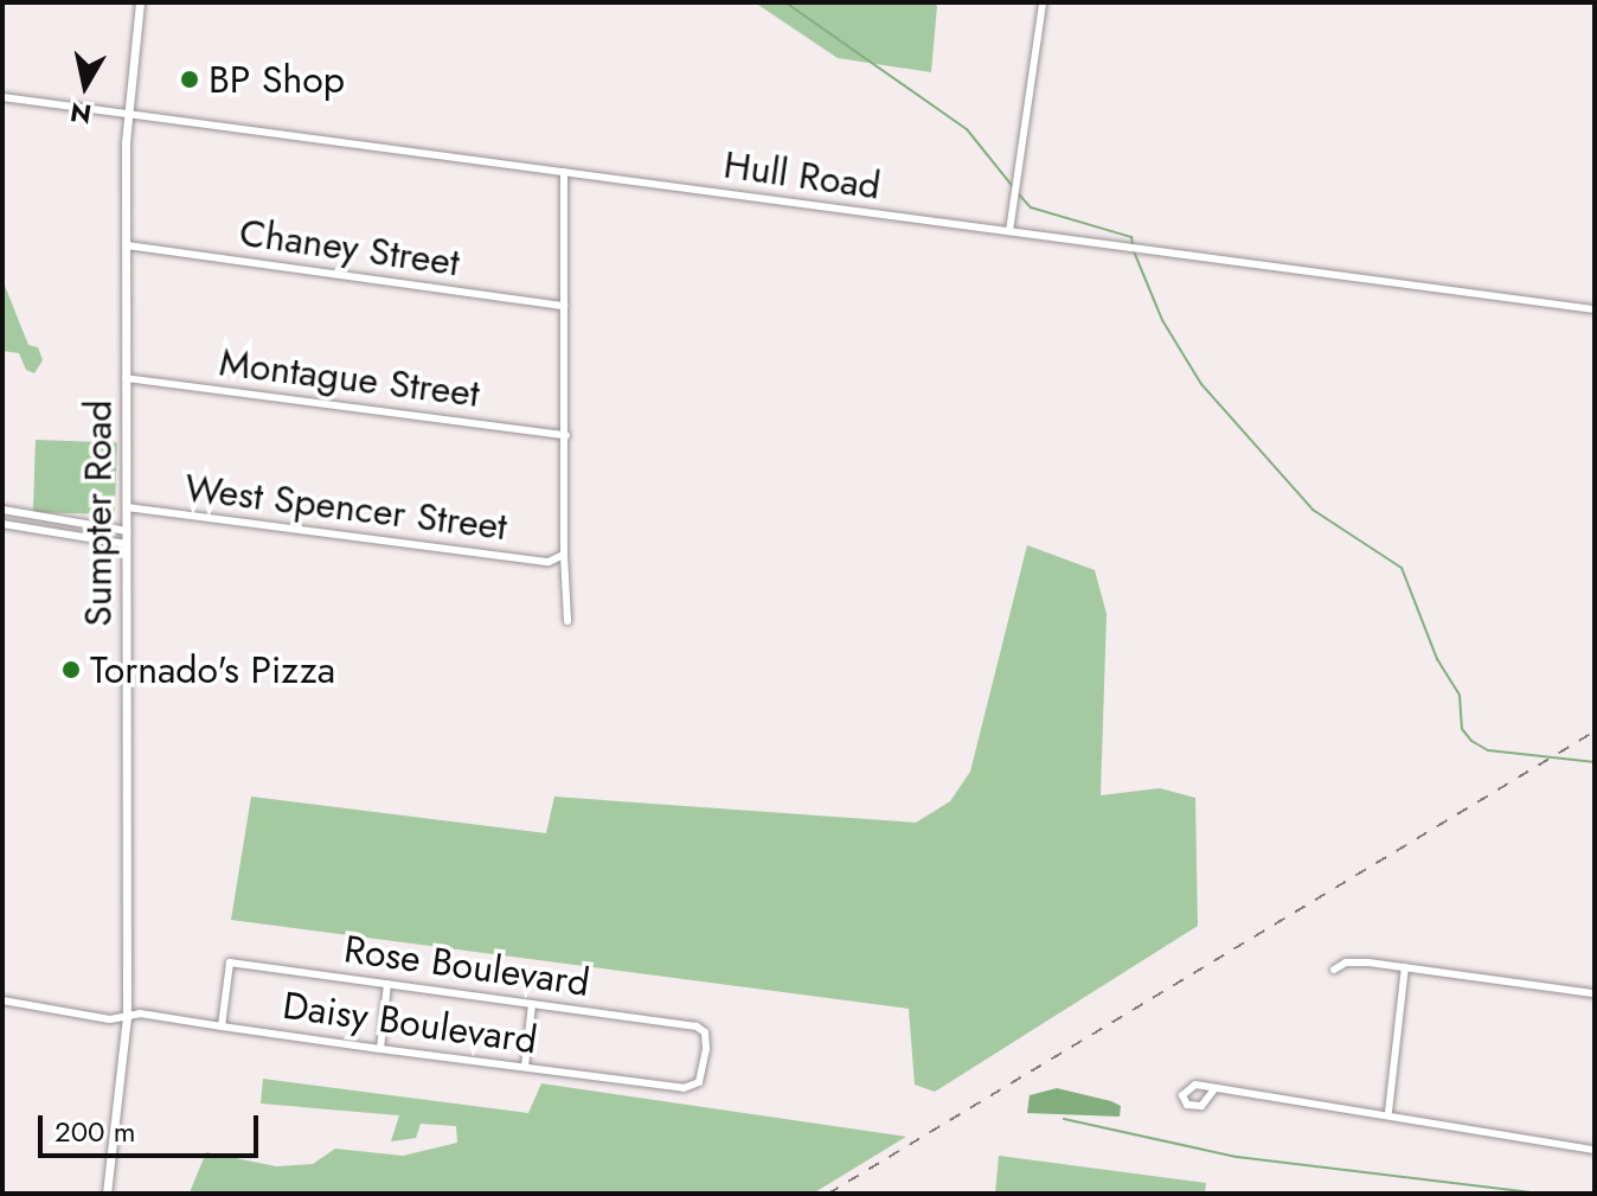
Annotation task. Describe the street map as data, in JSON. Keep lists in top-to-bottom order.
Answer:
{
  "streets": {
    "street": [
      "Hull Road",
      "Chaney Street",
      "Montague Street",
      "West Spencer Street",
      "Sumpter Road",
      "Rose Boulevard",
      "Daisy Boulevard"
    ]
  },
  "crossings": [
    ["Hull Road", "Sumpter Road"],
    ["Chaney Street", "Sumpter Road"],
    ["Montague Street", "Sumpter Road"],
    ["West Spencer Street", "Sumpter Road"],
    ["Sumpter Road", "Daisy Boulevard"],
    ["Rose Boulevard", "Daisy Boulevard"]
  ],
  "places": ["BP Shop", "Tornado's Pizza"],
  "scale_bar": "200 m",
  "north": "bottom"
}
